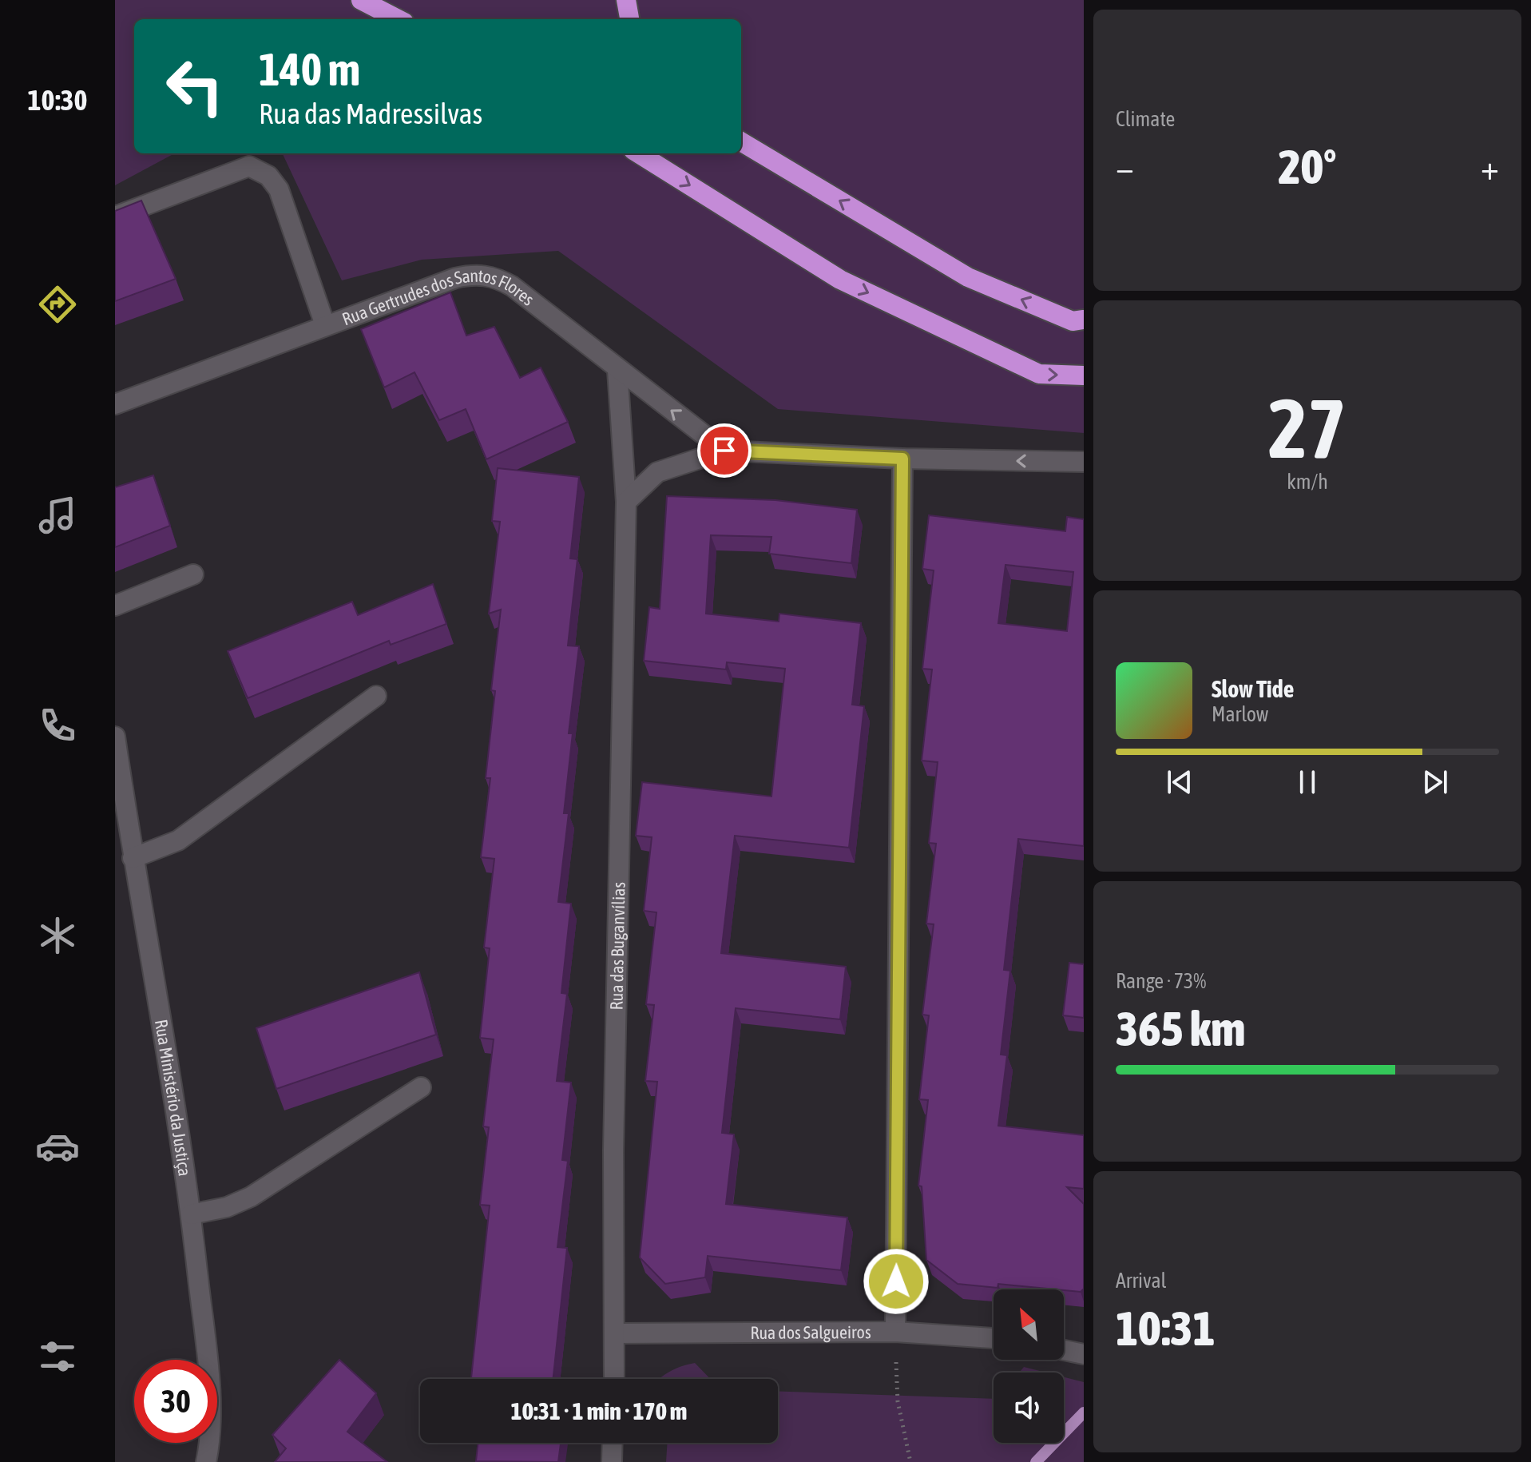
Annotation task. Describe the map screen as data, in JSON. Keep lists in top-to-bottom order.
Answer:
{
  "streets": {
    "street": [
      "Rua Gertrudes dos Santos Flores",
      "Rua das Buganvílias",
      "Rua Ministério da Justiça",
      "Rua dos Salgueiros"
    ]
  },
  "crossings": [
    ["Rua Gertrudes dos Santos Flores", "Rua das Buganvílias"],
    ["Rua das Buganvílias", "Rua dos Salgueiros"]
  ],
  "north": "top left",
  "page": {
    "tabs": "10:30",
    "tile": [
      "Climate",
      ["27", "km/h"],
      ["Range · 73%", "365 km"],
      ["Arrival", "10:31"]
    ],
    "turn": ["140 m", "Rua das Madressilvas"],
    "heat": ["−", "20°", "+"],
    "song": ["Slow Tide", "Marlow"],
    "limit": "30",
    "trip": "10:31 · 1 min · 170 m"
  }
}
